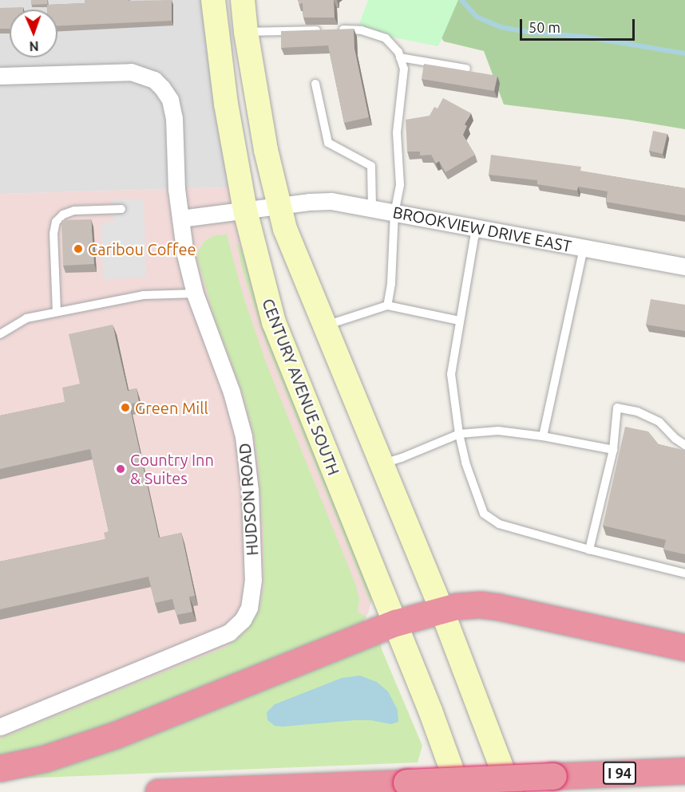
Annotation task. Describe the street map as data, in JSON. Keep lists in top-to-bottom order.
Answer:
{
  "streets": {
    "highway": ["I 94"],
    "main road": ["CENTURY AVENUE SOUTH"],
    "street": ["BROOKVIEW DRIVE EAST", "HUDSON ROAD"]
  },
  "places": ["Caribou Coffee", "Green Mill", "Country Inn & Suites"],
  "scale_bar": "50 m",
  "north": "bottom"
}
